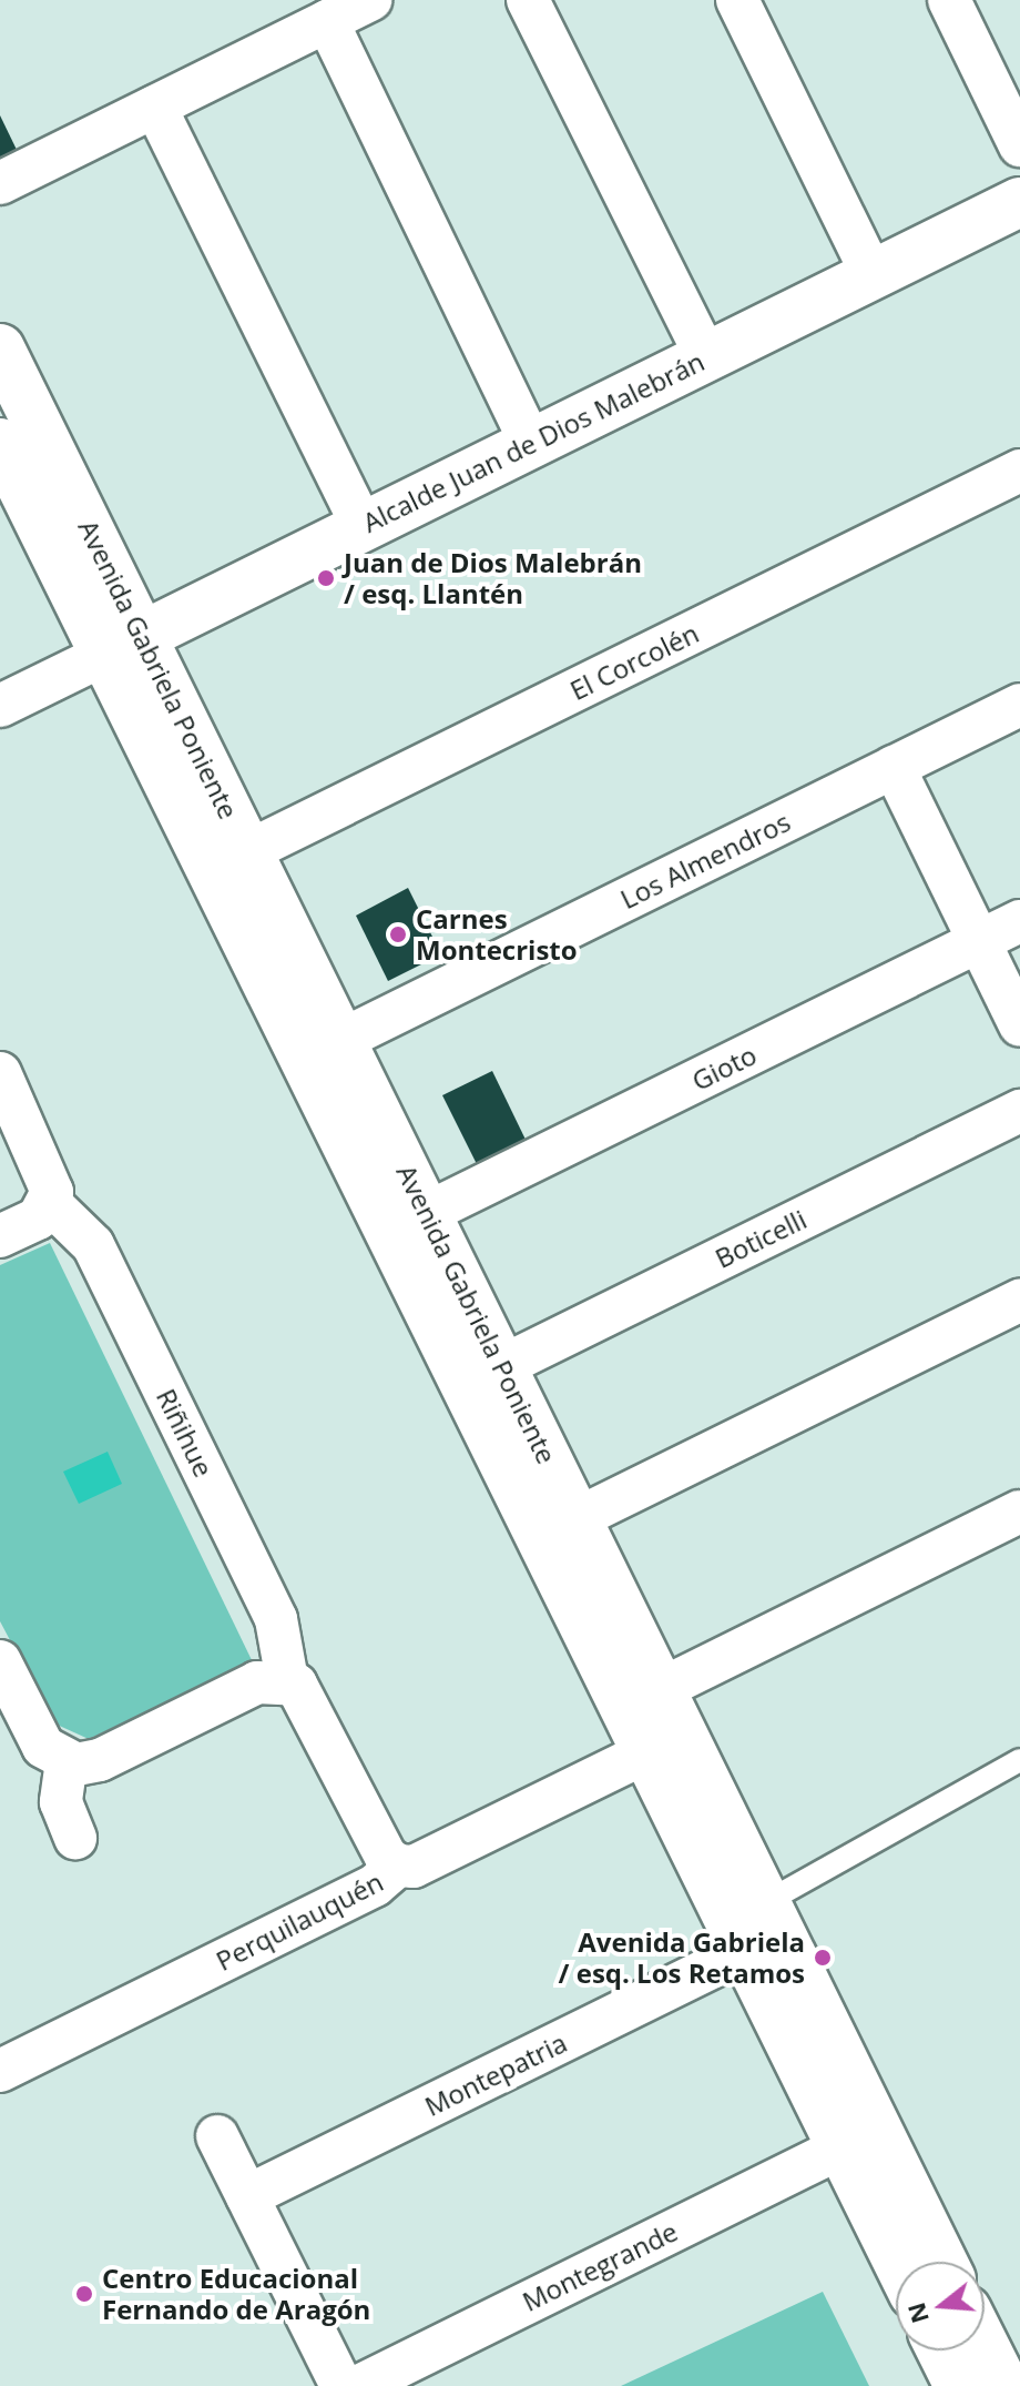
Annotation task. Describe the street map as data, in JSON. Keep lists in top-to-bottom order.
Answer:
{
  "streets": {
    "main road": ["Alcalde Juan de Dios Malebrán", "Avenida Gabriela Poniente"],
    "street": [
      "El Corcolén",
      "Los Almendros",
      "Gioto",
      "Boticelli",
      "Riñihue",
      "Perquilauquén",
      "Montepatria",
      "Montegrande"
    ]
  },
  "crossings": [
    ["Alcalde Juan de Dios Malebrán", "Avenida Gabriela Poniente"],
    ["El Corcolén", "Avenida Gabriela Poniente"],
    ["Avenida Gabriela Poniente", "Los Almendros"],
    ["Avenida Gabriela Poniente", "Gioto"],
    ["Avenida Gabriela Poniente", "Boticelli"],
    ["Avenida Gabriela Poniente", "Perquilauquén"],
    ["Avenida Gabriela Poniente", "Montepatria"],
    ["Avenida Gabriela Poniente", "Montegrande"]
  ],
  "places": [
    "Juan de Dios Malebrán / esq. Llantén",
    "Carnes Montecristo",
    "Avenida Gabriela / esq. Los Retamos",
    "Centro Educacional Fernando de Aragón"
  ],
  "north": "left"
}
